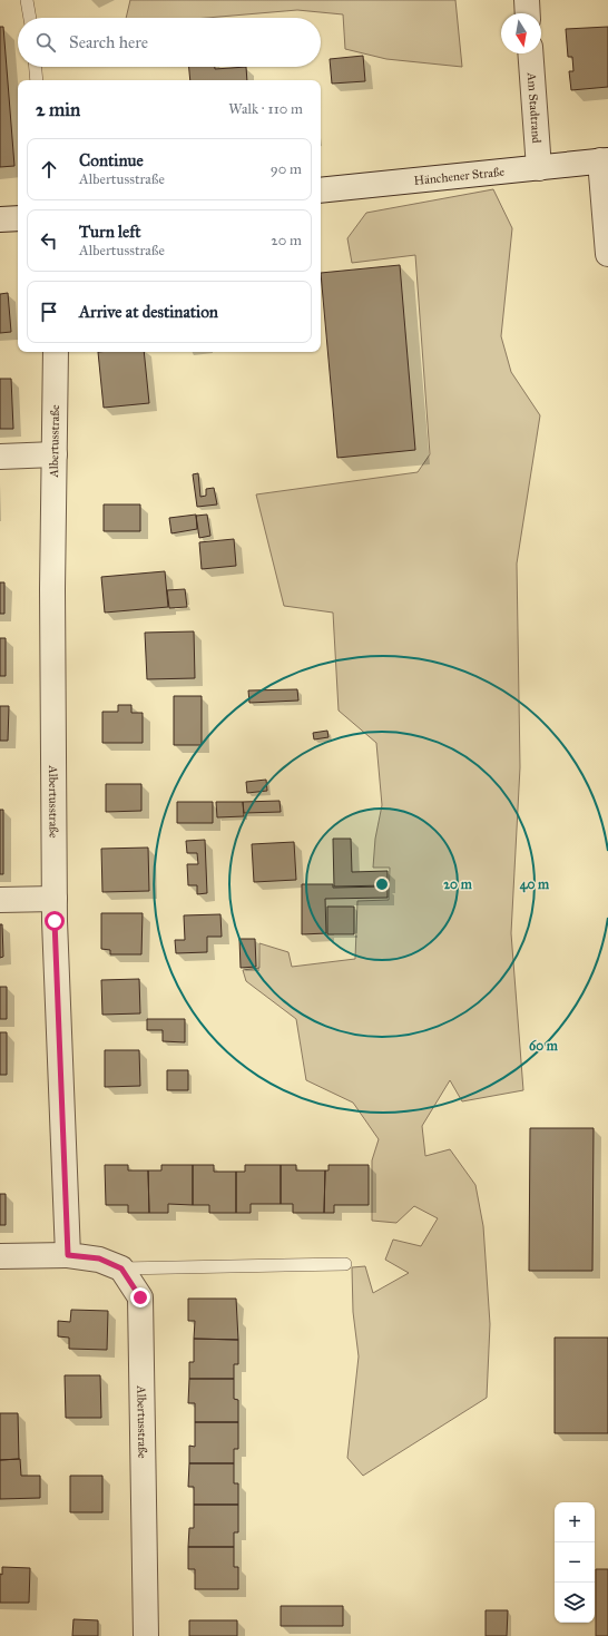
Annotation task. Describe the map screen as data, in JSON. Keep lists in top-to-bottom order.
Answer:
{
  "streets": {
    "street": ["Am Stadtrand", "Hänchener Straße", "Albertusstraße"]
  },
  "crossings": [
    ["Am Stadtrand", "Hänchener Straße"]
  ],
  "north": "bottom",
  "page": {
    "search": "Search here",
    "heading": ["2 min", "Walk · 110 m"],
    "list": [
      ["Continue", "Albertusstraße", "90 m"],
      ["Turn left", "Albertusstraße", "20 m"],
      "Arrive at destination"
    ],
    "map_buttons": ["+", "−"]
  },
  "rings": ["20 m", "40 m", "60 m"]
}
